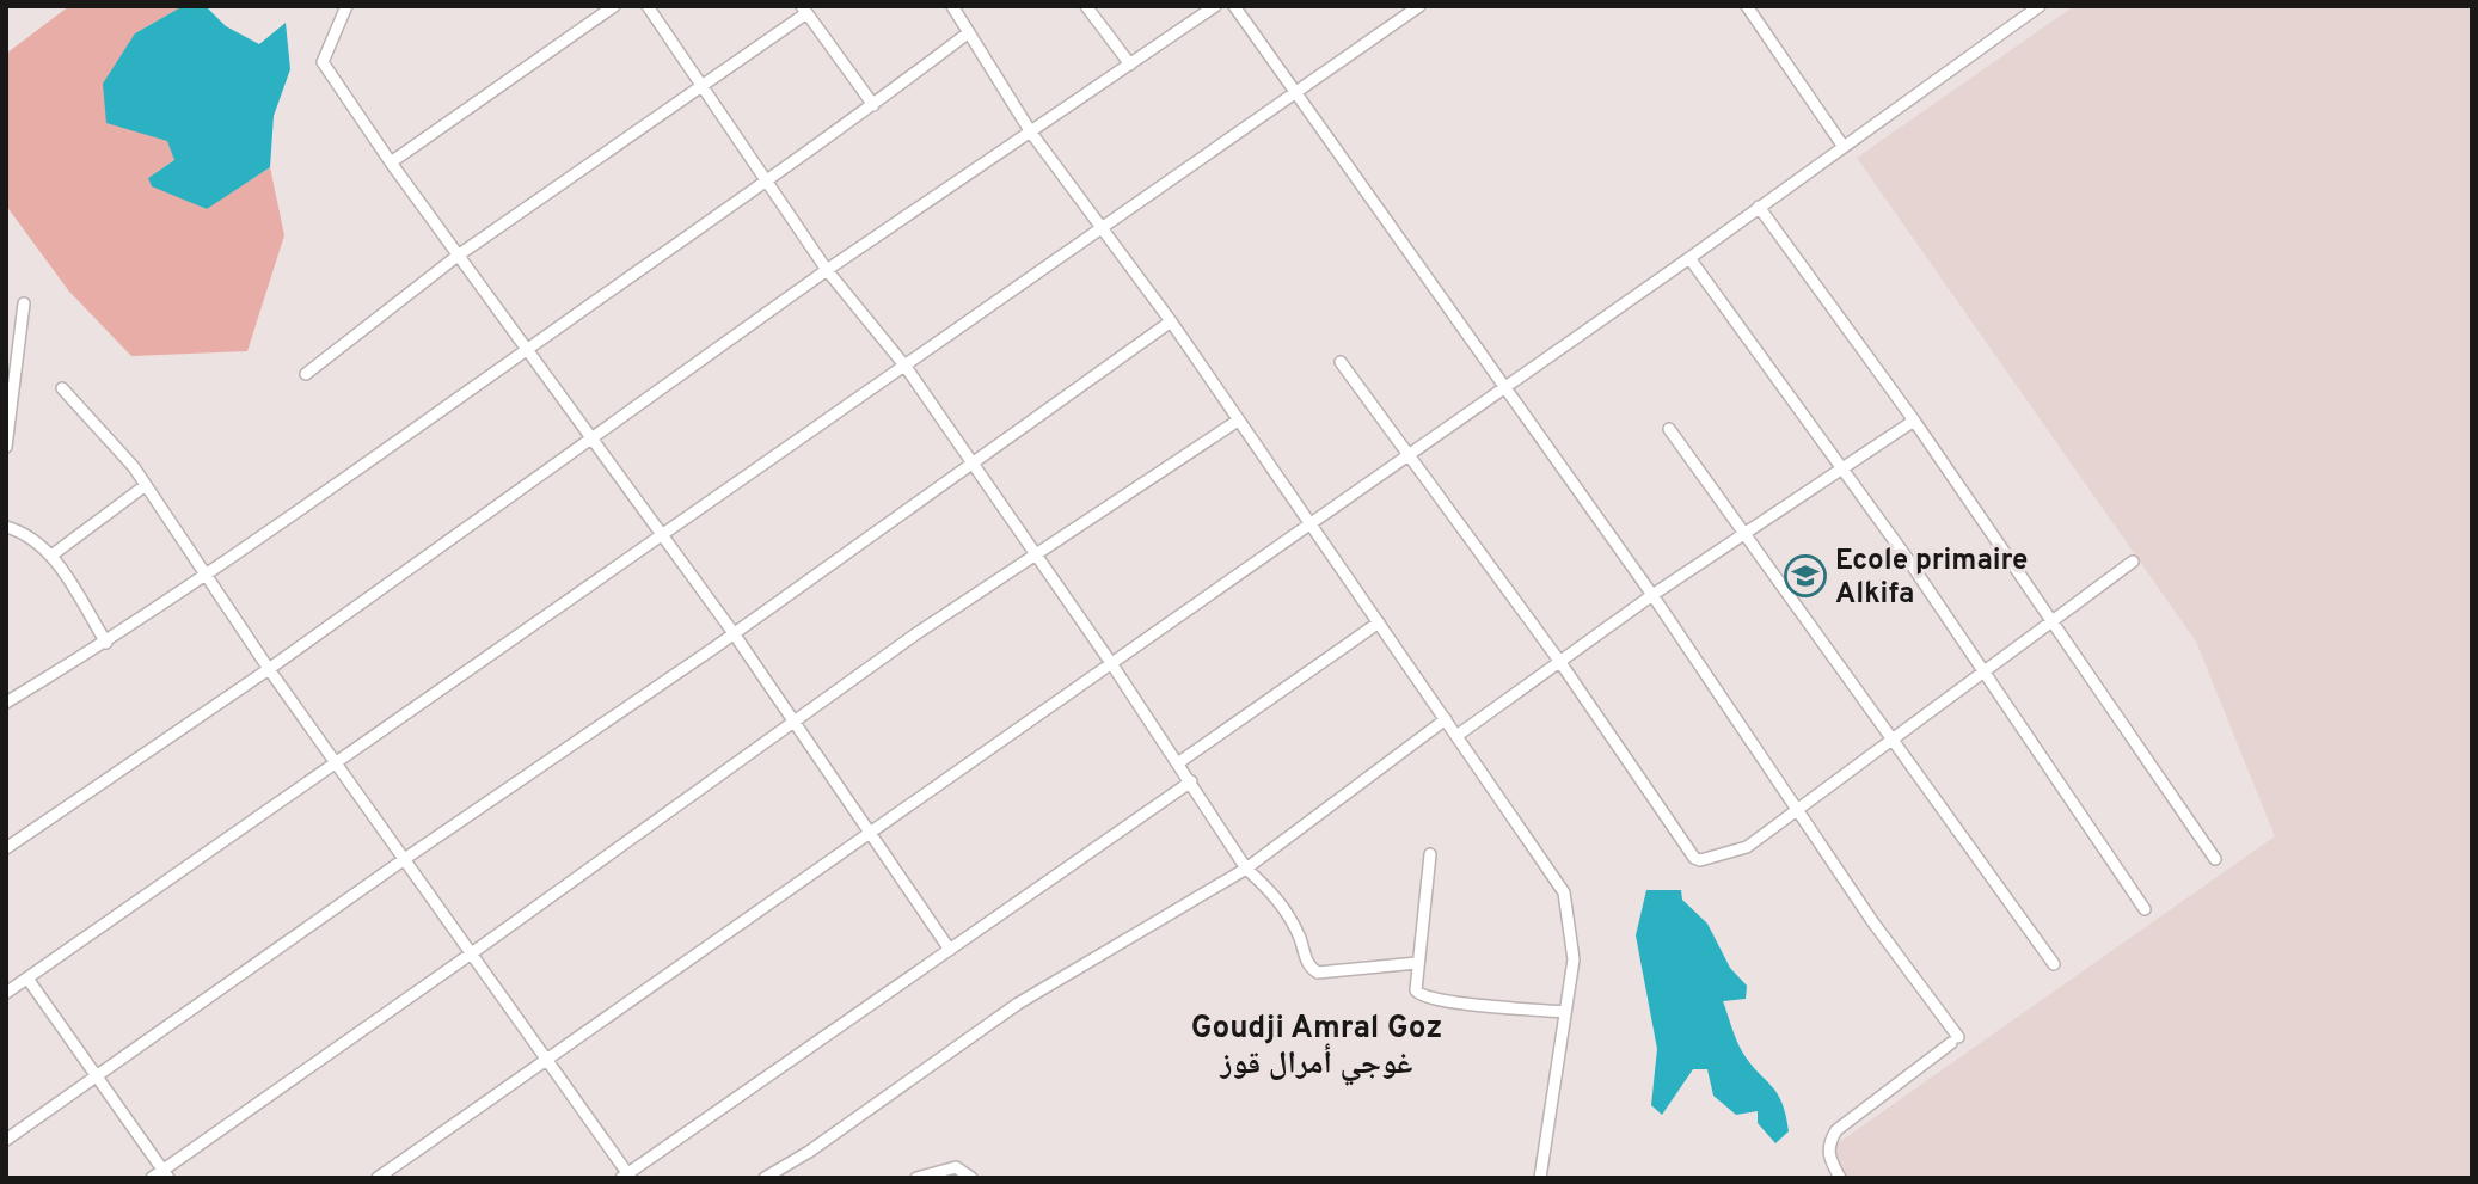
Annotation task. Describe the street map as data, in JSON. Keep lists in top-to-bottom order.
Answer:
{
  "districts": ["Goudji Amral Goz غوجي أمرال قوز"],
  "places": {
    "school or university": ["Ecole primaire Alkifa"]
  }
}
